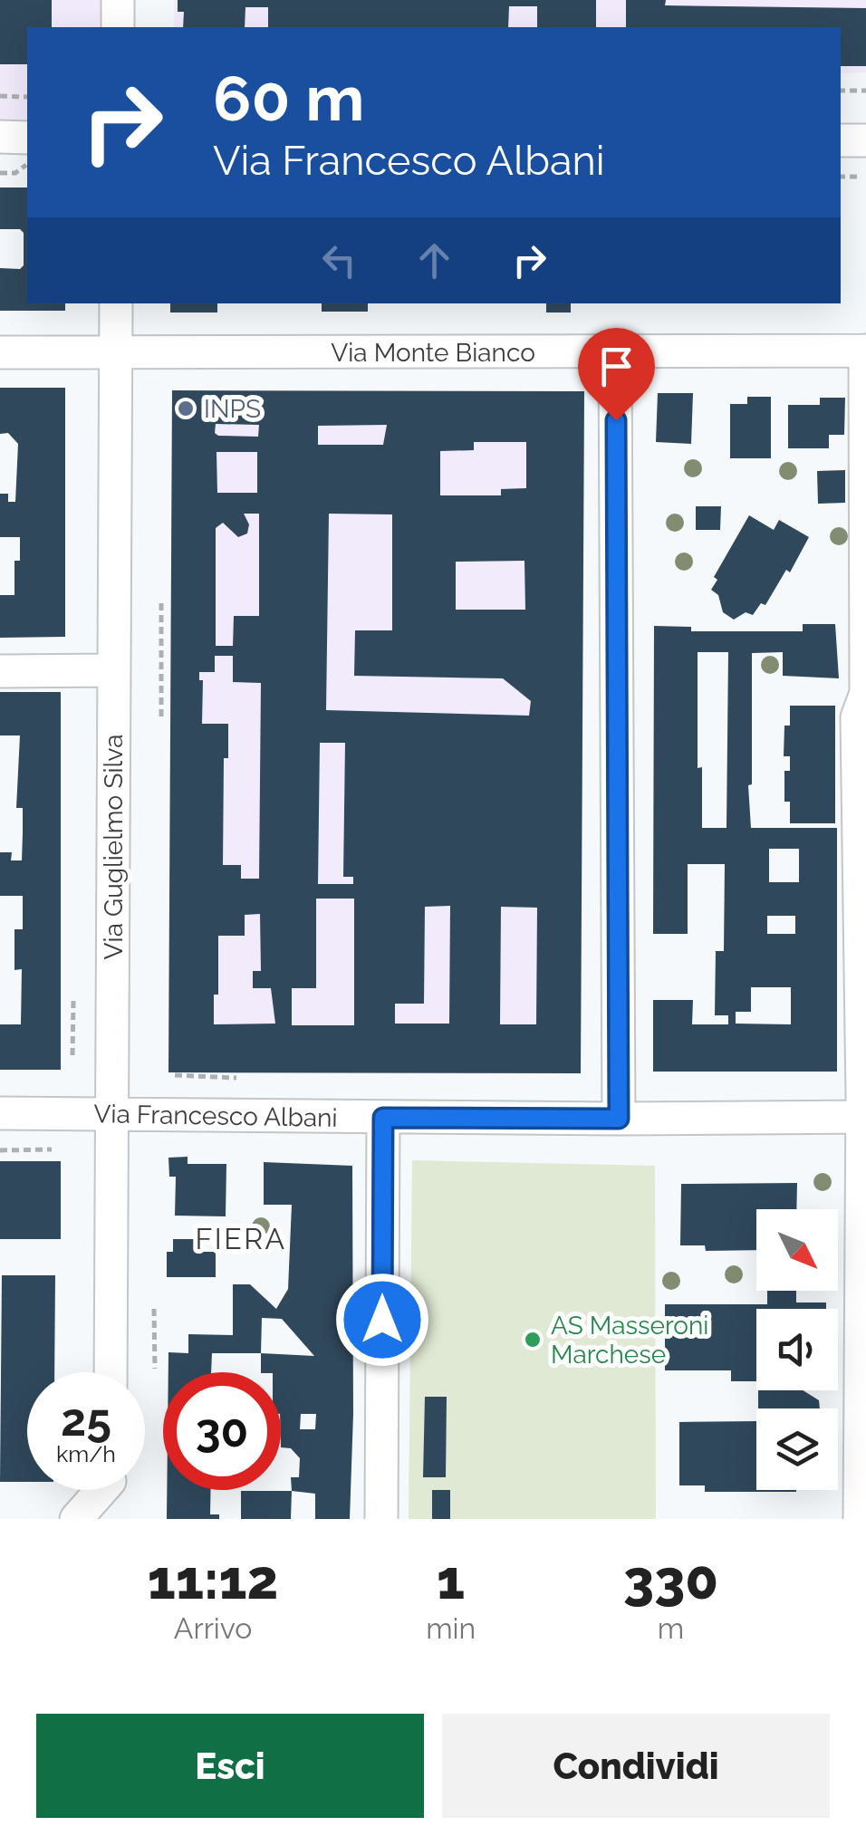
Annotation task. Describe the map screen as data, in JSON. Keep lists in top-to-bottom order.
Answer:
{
  "streets": {
    "street": ["Via Monte Bianco", "Via Guglielmo Silva", "Via Francesco Albani"]
  },
  "crossings": [
    ["Via Monte Bianco", "Via Guglielmo Silva"],
    ["Via Guglielmo Silva", "Via Francesco Albani"]
  ],
  "districts": ["FIERA"],
  "places": ["INPS", "AS Masseroni Marchese"],
  "north": "bottom right",
  "page": {
    "turn": ["60 m", "Via Francesco Albani"],
    "speed": "25 km/h",
    "limit": "30",
    "eta": [
      "11:12",
      "Arrivo",
      "1",
      "min",
      "330",
      "m"
    ],
    "buttons": ["Esci", "Condividi"]
  }
}
